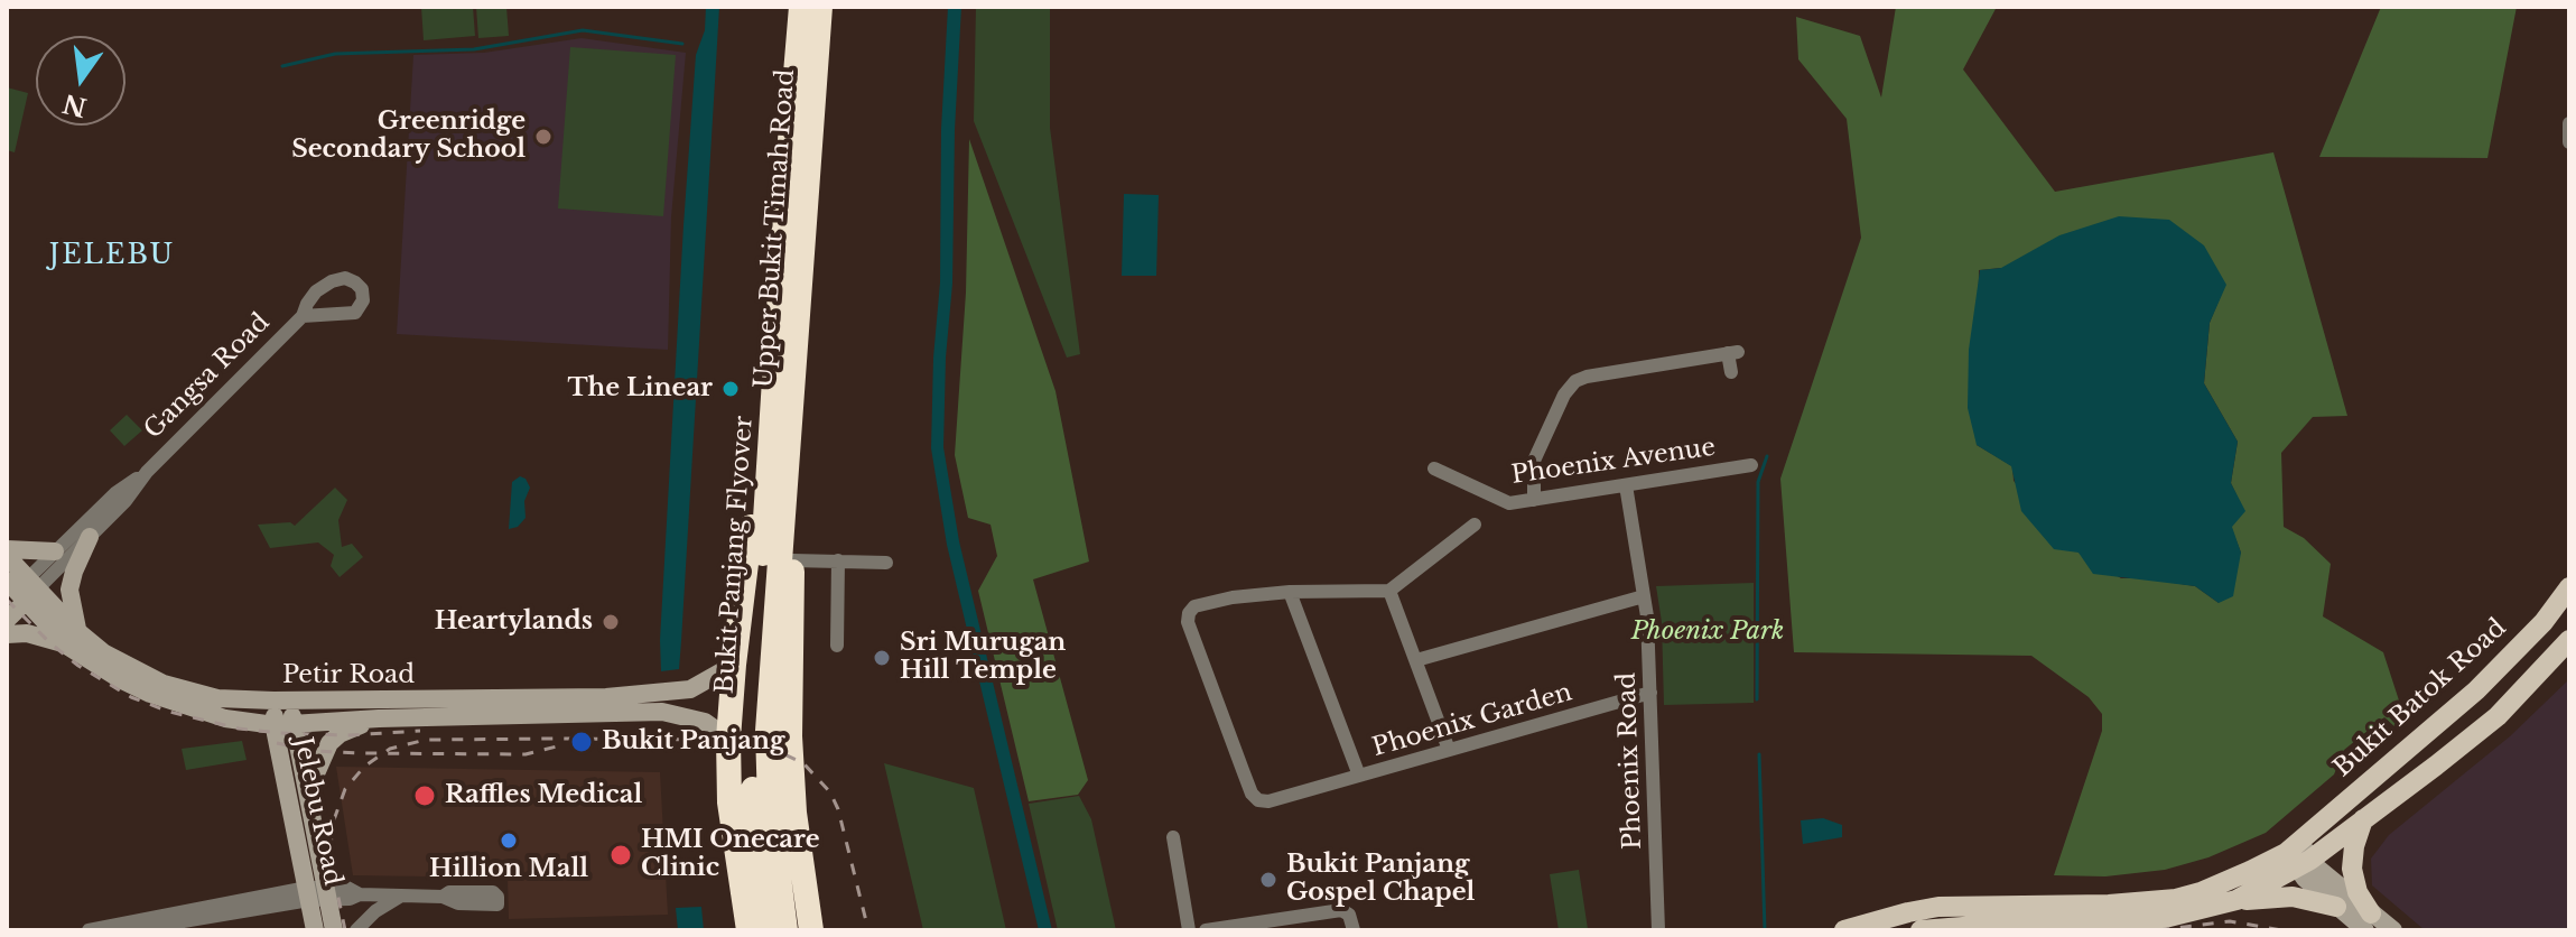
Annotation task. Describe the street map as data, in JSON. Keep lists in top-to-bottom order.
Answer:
{
  "streets": {
    "highway": ["Upper Bukit Timah Road", "Bukit Panjang Flyover"],
    "main road": [
      "Gangsa Road",
      "Petir Road",
      "Bukit Batok Road",
      "Jelebu Road"
    ],
    "street": ["Phoenix Avenue", "Phoenix Garden", "Phoenix Road"]
  },
  "crossings": [
    ["Upper Bukit Timah Road", "Bukit Panjang Flyover"],
    ["Gangsa Road", "Petir Road"],
    ["Phoenix Avenue", "Phoenix Road"],
    ["Petir Road", "Jelebu Road"],
    ["Phoenix Garden", "Phoenix Road"]
  ],
  "districts": ["JELEBU"],
  "parks": ["Phoenix Park"],
  "places": [
    "Greenridge Secondary School",
    "The Linear",
    "Heartylands",
    "Sri Murugan Hill Temple",
    "Bukit Panjang",
    "Raffles Medical",
    "Hillion Mall",
    "HMI Onecare Clinic",
    "Bukit Panjang Gospel Chapel"
  ],
  "north": "bottom"
}
